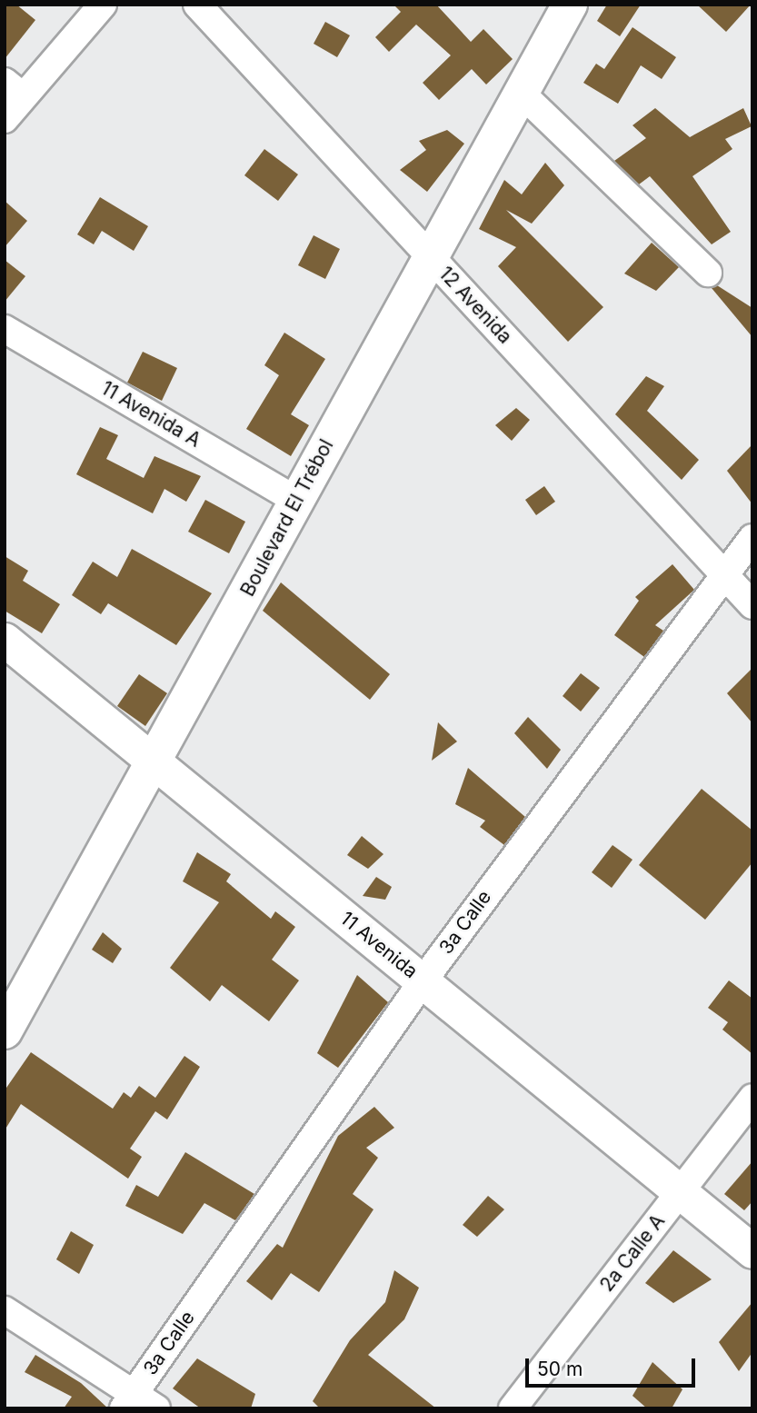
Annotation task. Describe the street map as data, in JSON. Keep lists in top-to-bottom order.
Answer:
{
  "streets": {
    "main road": ["Boulevard El Trébol"],
    "street": [
      "12 Avenida",
      "11 Avenida A",
      "3a Calle",
      "11 Avenida",
      "2a Calle A"
    ]
  },
  "crossings": [
    ["12 Avenida", "Boulevard El Trébol"],
    ["12 Avenida", "3a Calle"],
    ["11 Avenida A", "Boulevard El Trébol"],
    ["Boulevard El Trébol", "11 Avenida"],
    ["3a Calle", "11 Avenida"],
    ["11 Avenida", "2a Calle A"]
  ],
  "scale_bar": "50 m"
}
